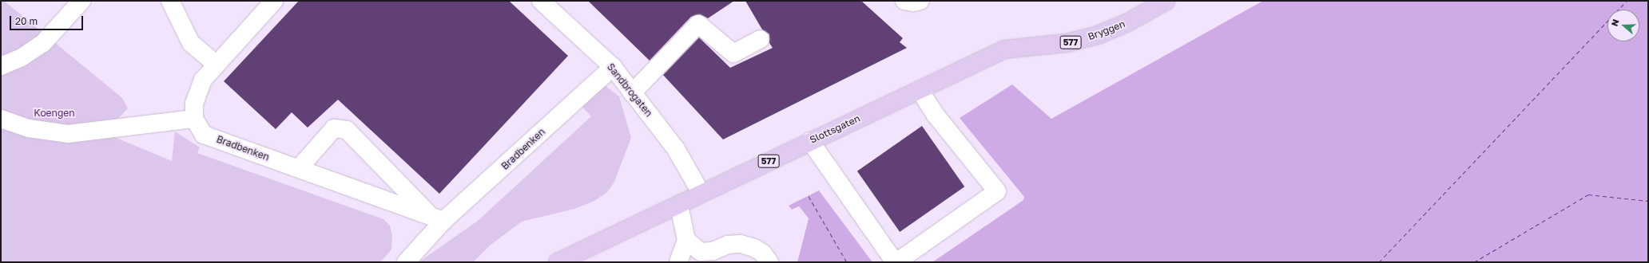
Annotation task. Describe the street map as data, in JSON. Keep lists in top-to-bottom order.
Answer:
{
  "streets": {
    "main road": ["Bryggen", "577", "Slottsgaten"],
    "street": ["Sandbrogaten", "Bradbenken"]
  },
  "crossings": [
    ["Bryggen", "Slottsgaten"],
    ["577", "Sandbrogaten"],
    ["577", "Slottsgaten"],
    ["Sandbrogaten", "Slottsgaten"],
    ["Sandbrogaten", "Bradbenken"]
  ],
  "parks": ["Koengen"],
  "scale_bar": "20 m",
  "north": "left"
}
